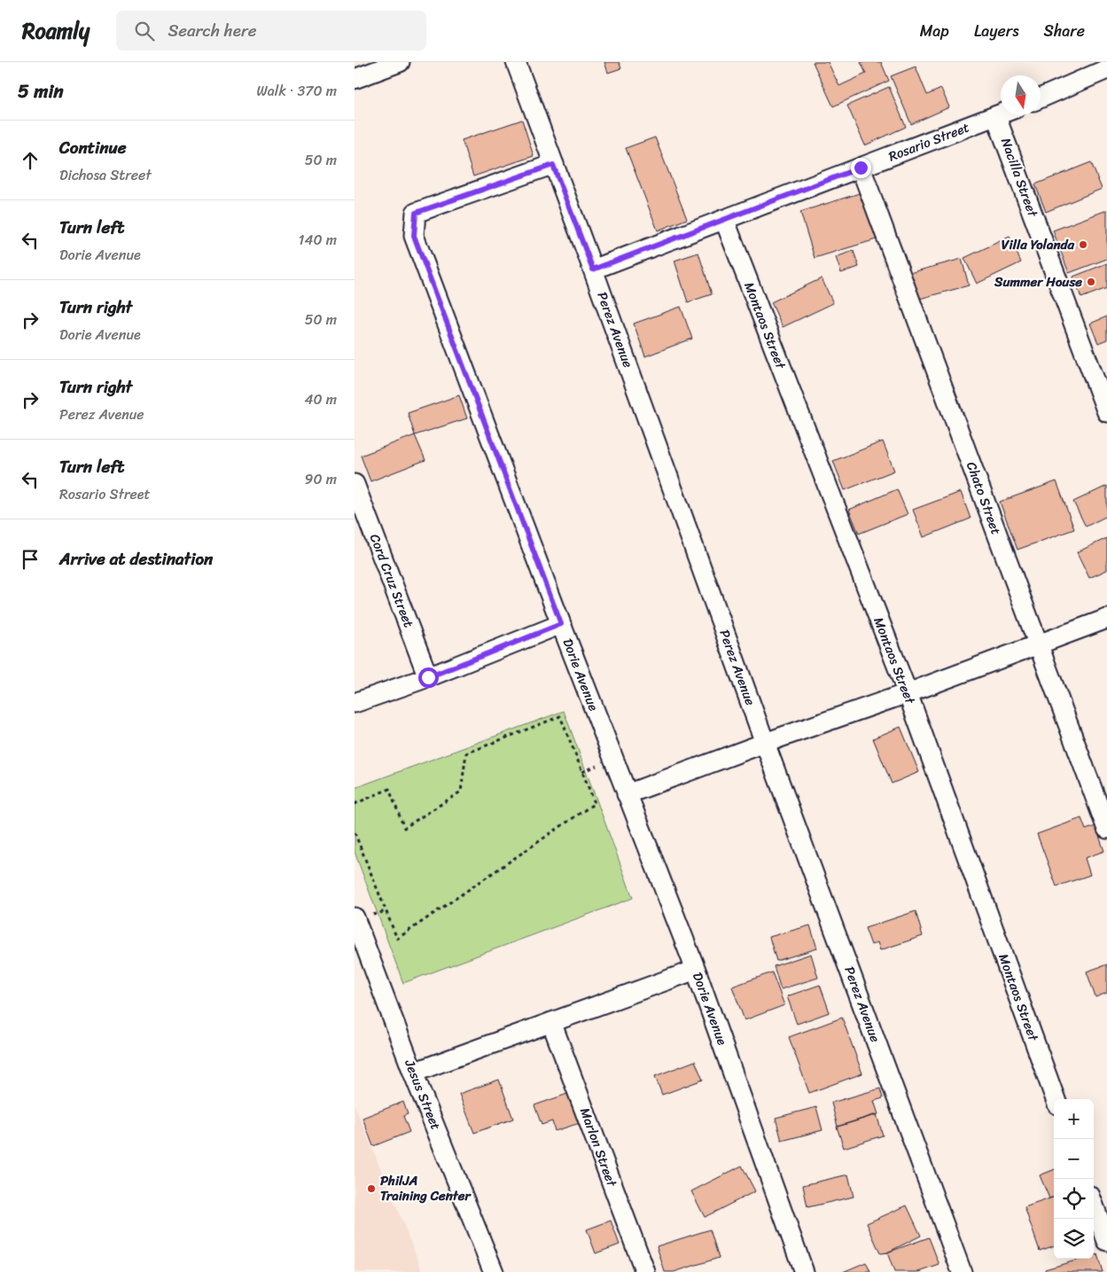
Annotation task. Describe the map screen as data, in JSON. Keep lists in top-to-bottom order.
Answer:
{
  "streets": {
    "street": [
      "Rosario Street",
      "Nacilla Street",
      "Montaos Street",
      "Perez Avenue",
      "Chato Street",
      "Cord Cruz Street",
      "Dorie Avenue",
      "Jesus Street",
      "Marlon Street"
    ]
  },
  "crossings": [
    ["Rosario Street", "Nacilla Street"],
    ["Rosario Street", "Montaos Street"],
    ["Rosario Street", "Perez Avenue"],
    ["Rosario Street", "Chato Street"],
    ["Perez Avenue", "Dorie Avenue"]
  ],
  "places": ["Villa Yolanda", "Summer House", "PhilJA Training Center"],
  "north": "bottom",
  "page": {
    "header": "Roamly",
    "search": "Search here",
    "nav": ["Map", "Layers", "Share"],
    "heading": ["5 min", "Walk · 370 m"],
    "list": [
      ["Continue", "Dichosa Street", "50 m"],
      ["Turn left", "Dorie Avenue", "140 m"],
      ["Turn right", "Dorie Avenue", "50 m"],
      ["Turn right", "Perez Avenue", "40 m"],
      ["Turn left", "Rosario Street", "90 m"],
      "Arrive at destination"
    ],
    "map_buttons": ["+", "−"]
  }
}
